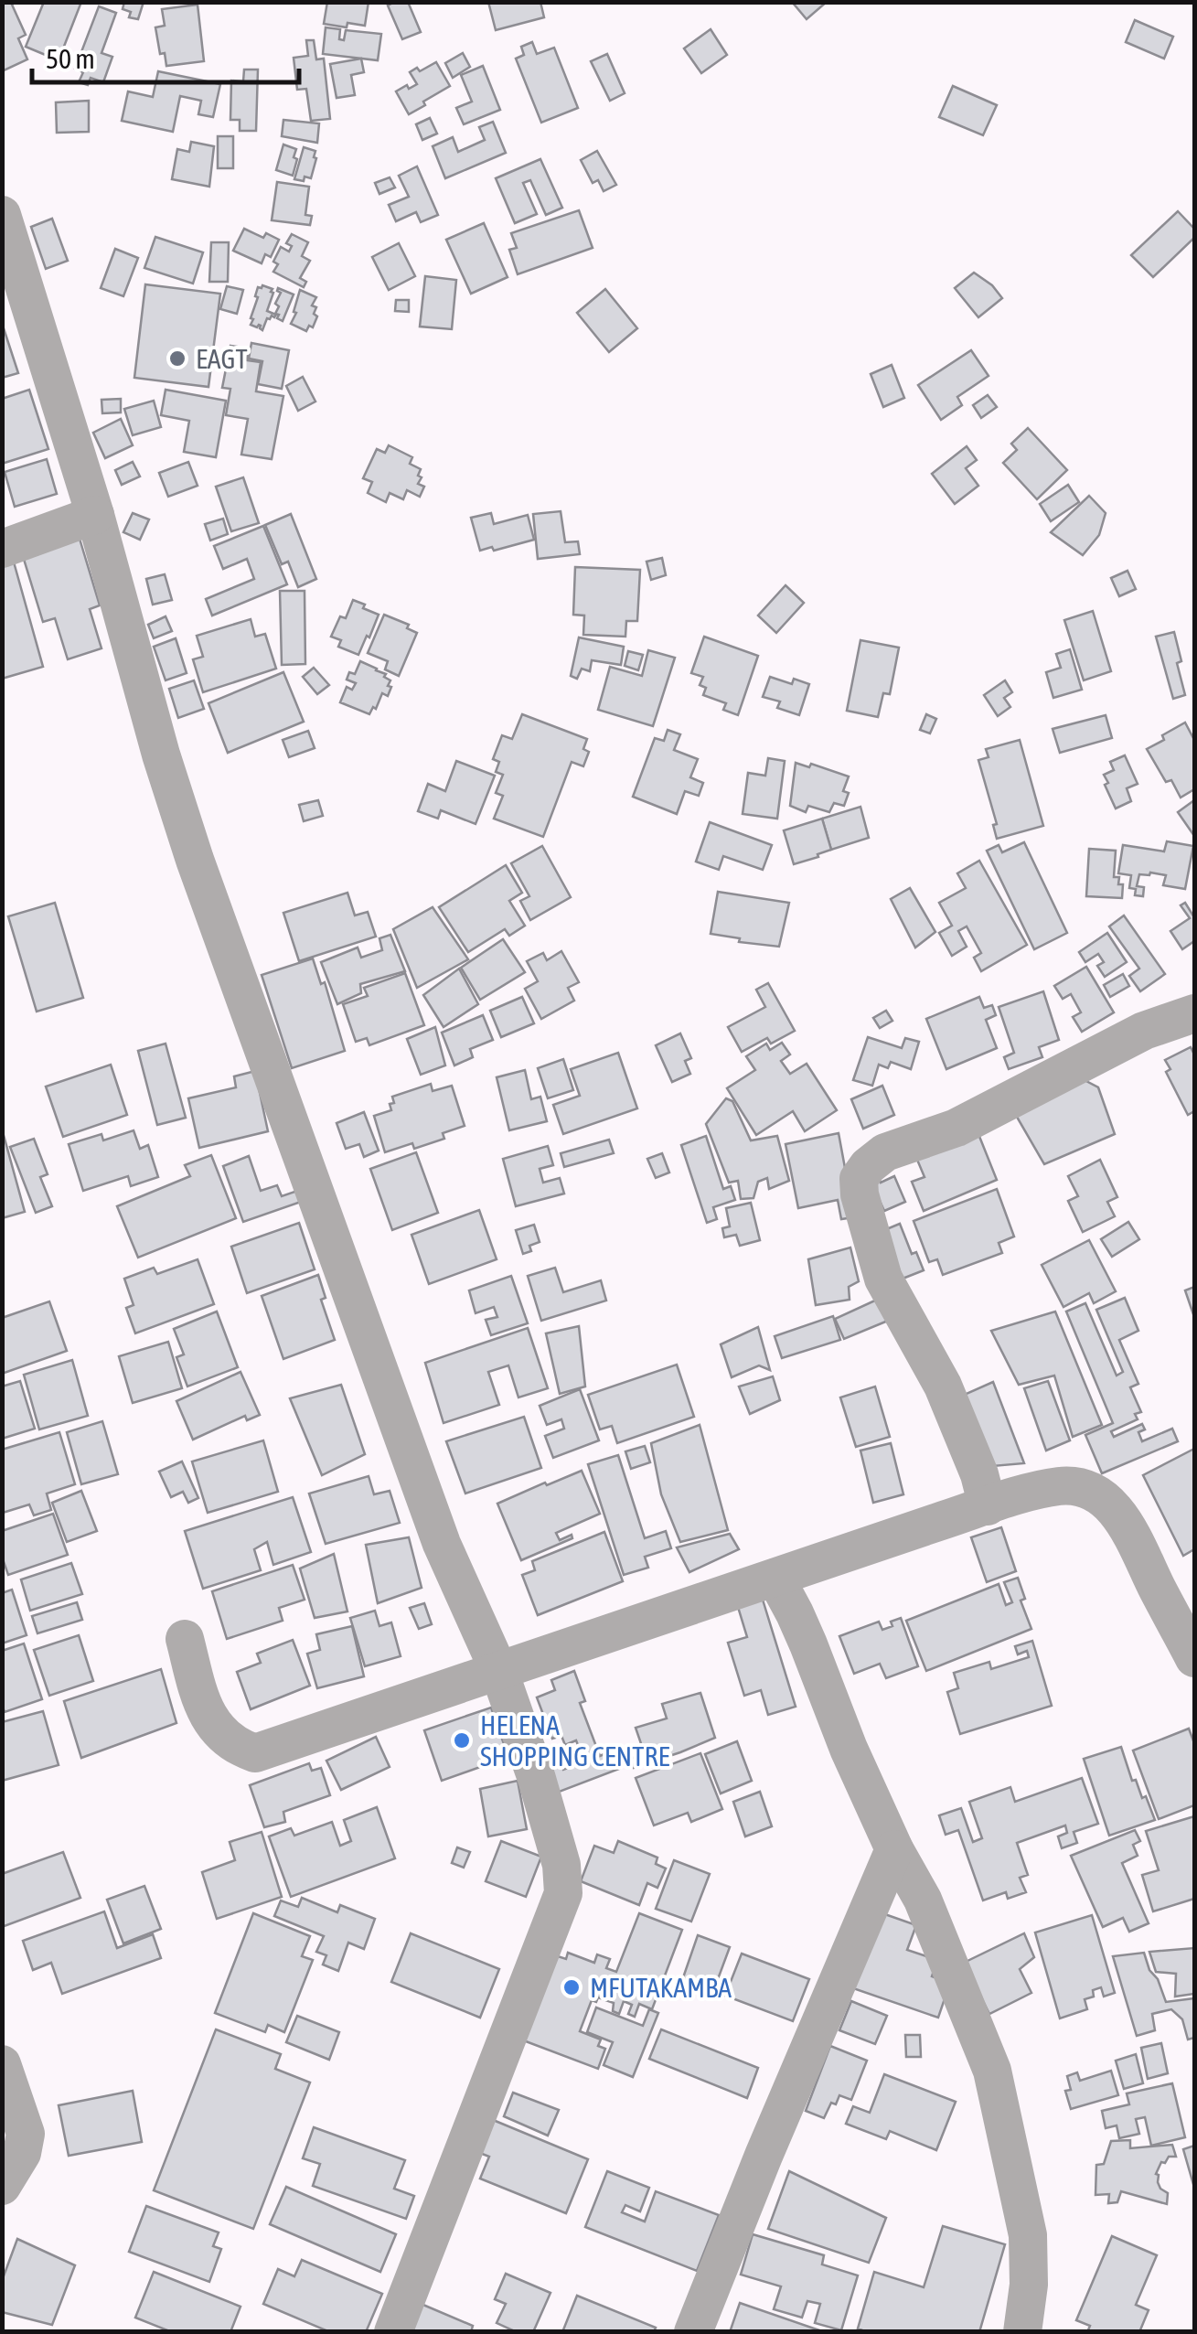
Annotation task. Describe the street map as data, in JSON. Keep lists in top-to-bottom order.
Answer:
{
  "places": ["EAGT", "HELENA SHOPPING CENTRE", "MFUTAKAMBA"],
  "scale_bar": "50 m"
}
